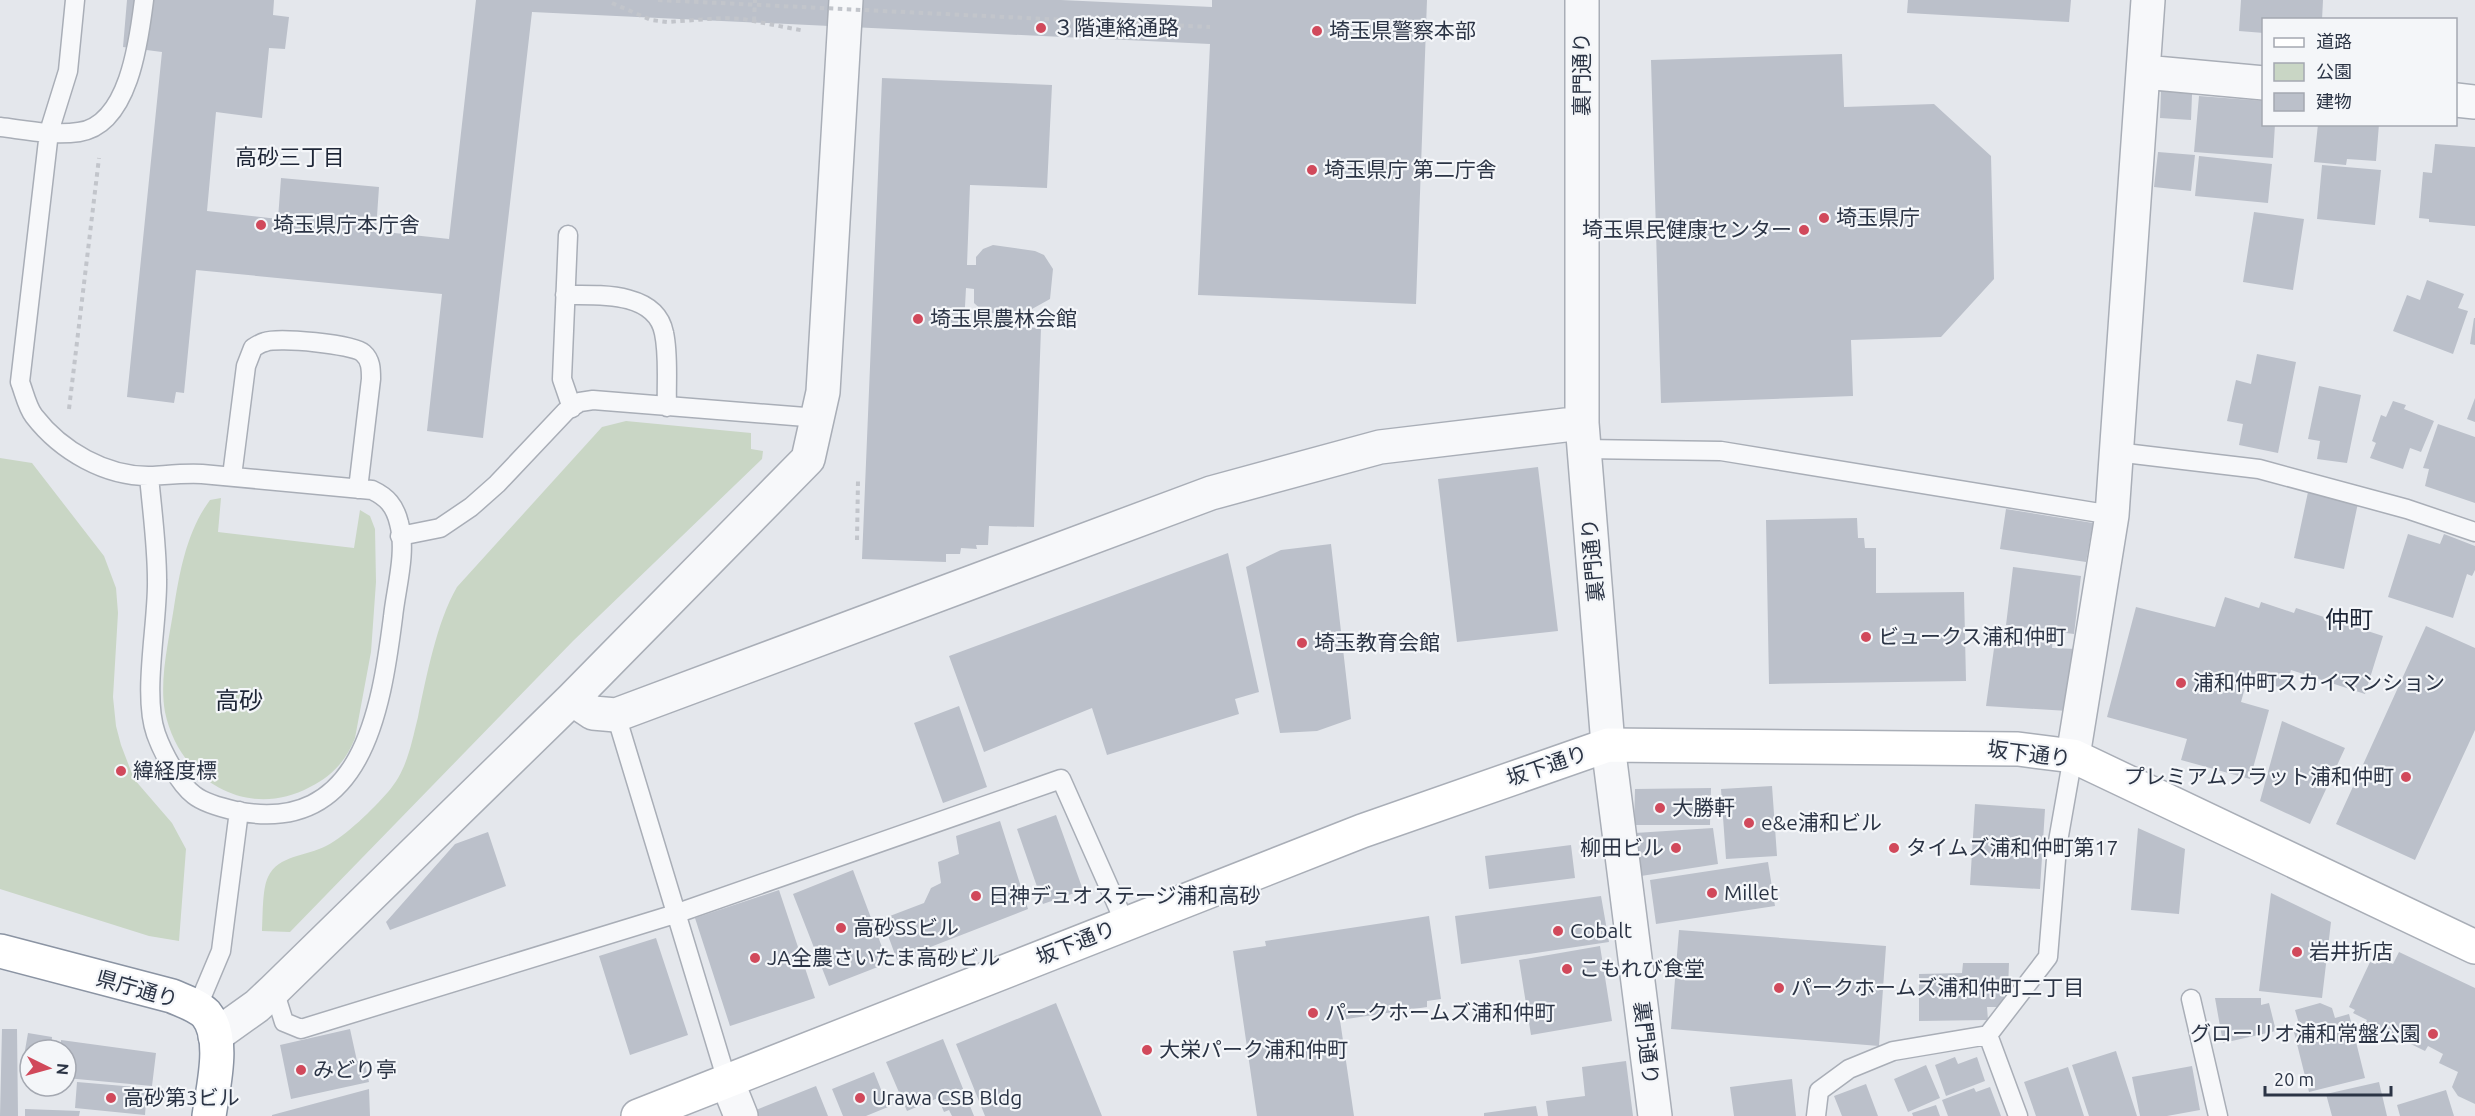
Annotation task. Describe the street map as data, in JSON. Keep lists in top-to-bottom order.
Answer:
{
  "streets": {
    "main road": ["坂下通り", "県庁通り"],
    "street": ["裏門通り"]
  },
  "crossings": [
    ["裏門通り", "坂下通り"]
  ],
  "districts": ["高砂三丁目", "仲町", "高砂"],
  "places": [
    "３階連絡通路",
    "埼玉県警察本部",
    "埼玉県庁 第二庁舎",
    "埼玉県庁",
    "埼玉県庁本庁舎",
    "埼玉県民健康センター",
    "埼玉県農林会館",
    "ビュークス浦和仲町",
    "埼玉教育会館",
    "浦和仲町スカイマンション",
    "緯経度標",
    "プレミアムフラット浦和仲町",
    "大勝軒",
    "e&e浦和ビル",
    "柳田ビル",
    "タイムズ浦和仲町第17",
    "Millet",
    "日神デュオステージ浦和高砂",
    "高砂SSビル",
    "Cobalt",
    "岩井折店",
    "JA全農さいたま高砂ビル",
    "こもれび食堂",
    "パークホームズ浦和仲町二丁目",
    "パークホームズ浦和仲町",
    "グローリオ浦和常盤公園",
    "大栄パーク浦和仲町",
    "みどり亭",
    "高砂第3ビル",
    "Urawa CSB Bldg"
  ],
  "legend": ["道路", "公園", "建物"],
  "scale_bar": "20 m",
  "north": "right"
}
